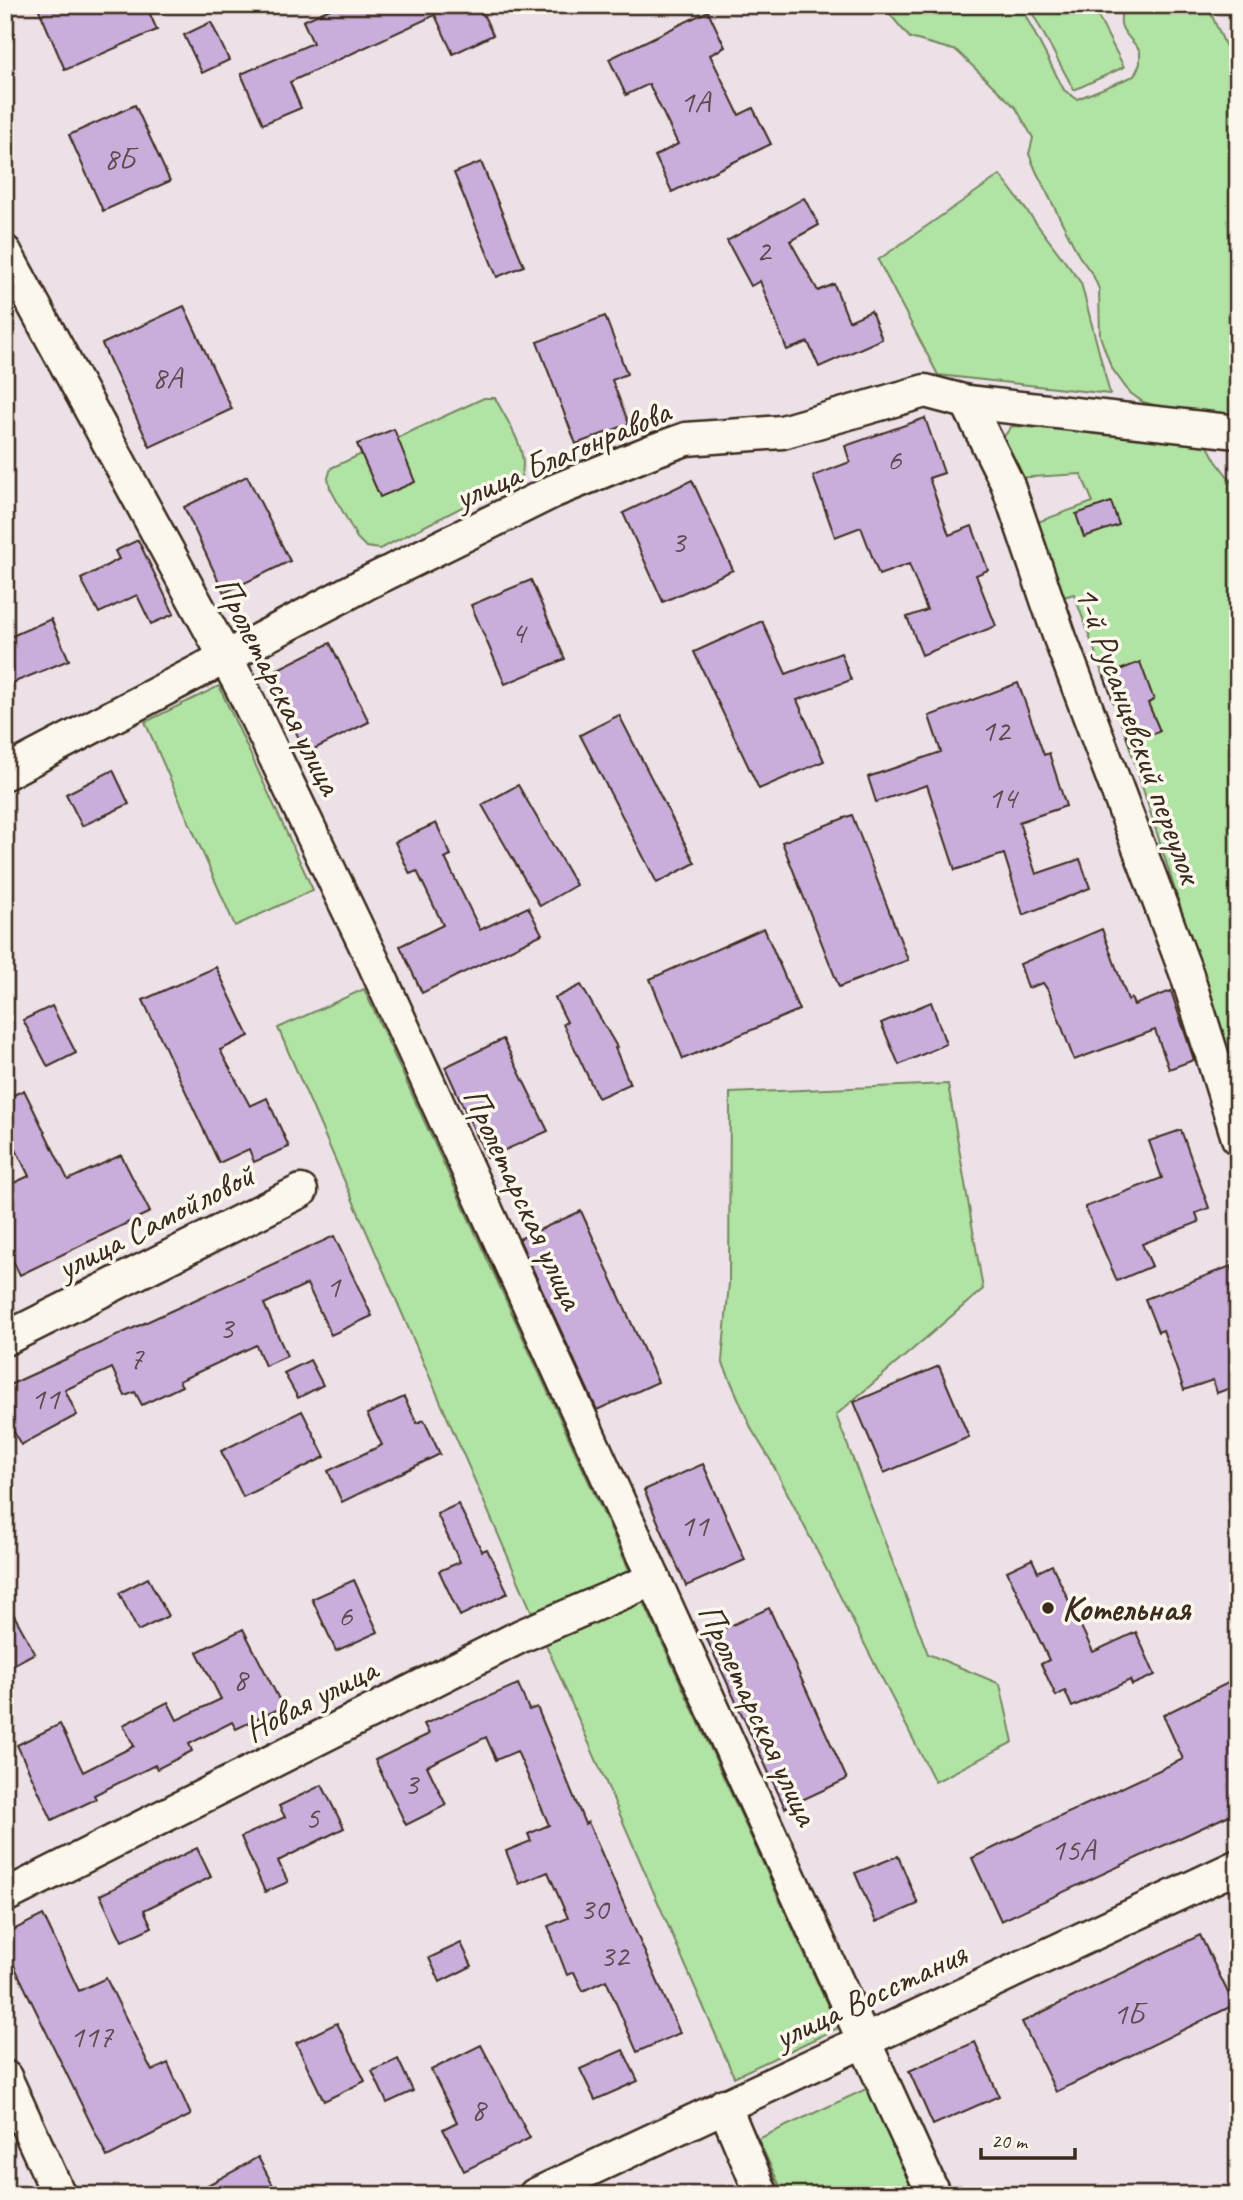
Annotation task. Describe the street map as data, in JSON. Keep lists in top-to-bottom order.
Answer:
{
  "streets": {
    "street": [
      "улица Благонравова",
      "Пролетарская улица",
      "1-й Русанцевский переулок",
      "улица Самойловой",
      "Новая улица",
      "улица Восстания"
    ]
  },
  "crossings": [
    ["улица Благонравова", "Пролетарская улица"],
    ["улица Благонравова", "1-й Русанцевский переулок"],
    ["Пролетарская улица", "Новая улица"],
    ["Пролетарская улица", "улица Восстания"]
  ],
  "places": ["Котельная"],
  "house_numbers": [
    "1А",
    "8Б",
    "2",
    "8А",
    "6",
    "3",
    "4",
    "12",
    "14",
    "1",
    "3",
    "7",
    "11",
    "11",
    "6",
    "8",
    "3",
    "5",
    "15А",
    "30",
    "32",
    "1Б",
    "117",
    "8"
  ],
  "scale_bar": "20 m"
}
